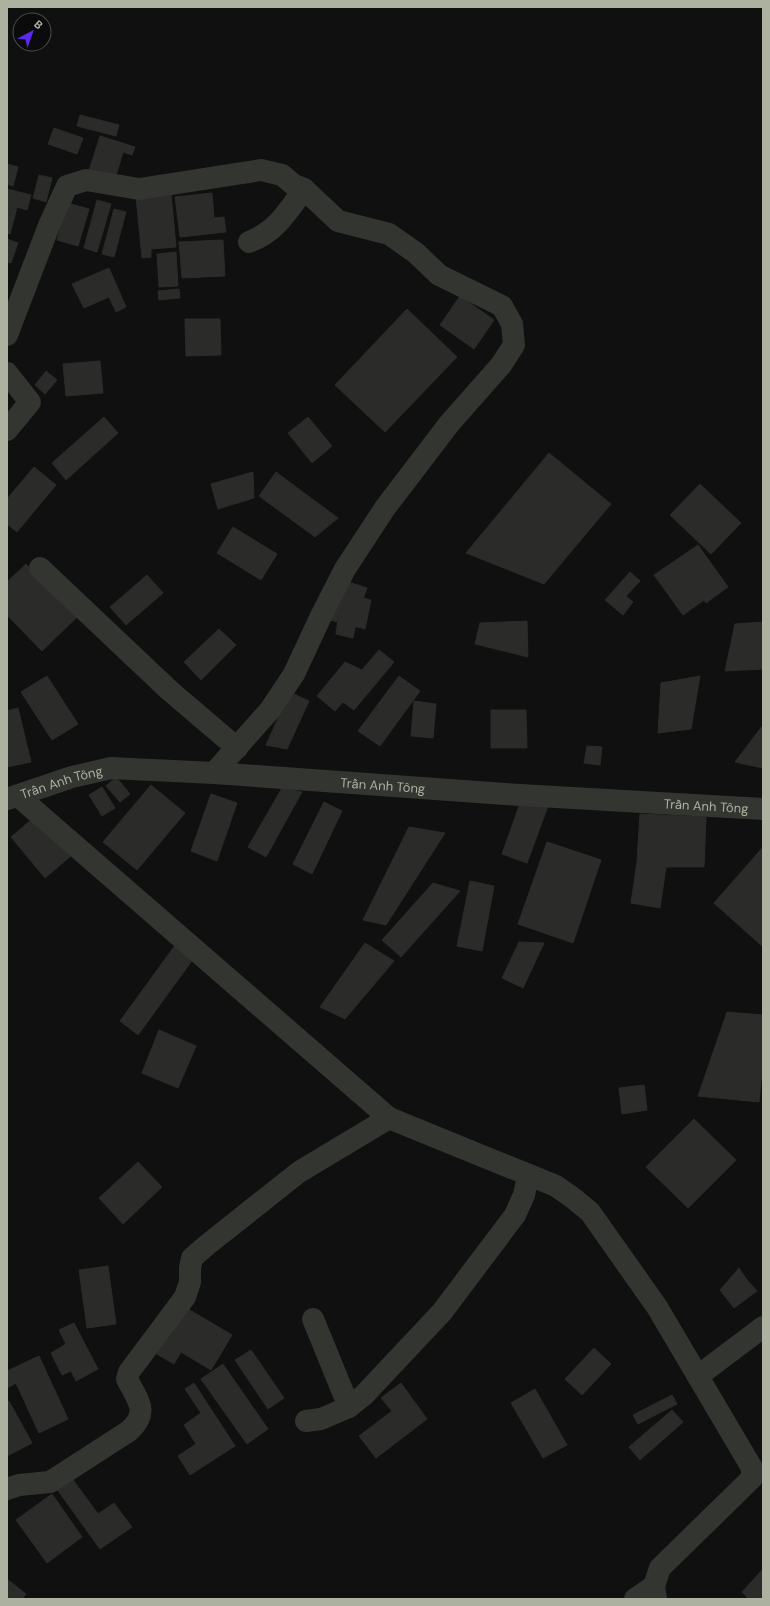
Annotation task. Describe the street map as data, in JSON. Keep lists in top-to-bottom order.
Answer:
{
  "streets": {
    "street": ["Trần Anh Tông"]
  },
  "north": "top right"
}
